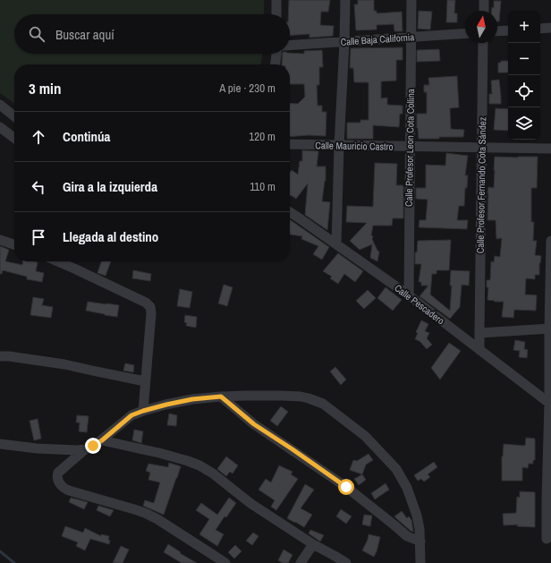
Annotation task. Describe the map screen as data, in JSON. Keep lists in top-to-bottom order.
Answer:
{
  "streets": {
    "street": [
      "Calle Baja California",
      "Calle Mauricio Castro",
      "Calle Profesor Leon Cota Collina",
      "Calle Profesor Fernando Cota Sández",
      "Calle Pescadero"
    ]
  },
  "crossings": [
    ["Calle Baja California", "Calle Profesor Leon Cota Collina"],
    ["Calle Mauricio Castro", "Calle Profesor Leon Cota Collina"],
    ["Calle Mauricio Castro", "Calle Profesor Fernando Cota Sández"],
    ["Calle Profesor Leon Cota Collina", "Calle Pescadero"],
    ["Calle Profesor Fernando Cota Sández", "Calle Pescadero"]
  ],
  "north": "top",
  "page": {
    "map_buttons": ["+", "−"],
    "search": "Buscar aquí",
    "heading": ["3 min", "A pie · 230 m"],
    "list": [
      ["Continúa", "120 m"],
      ["Gira a la izquierda", "110 m"],
      "Llegada al destino"
    ]
  }
}
